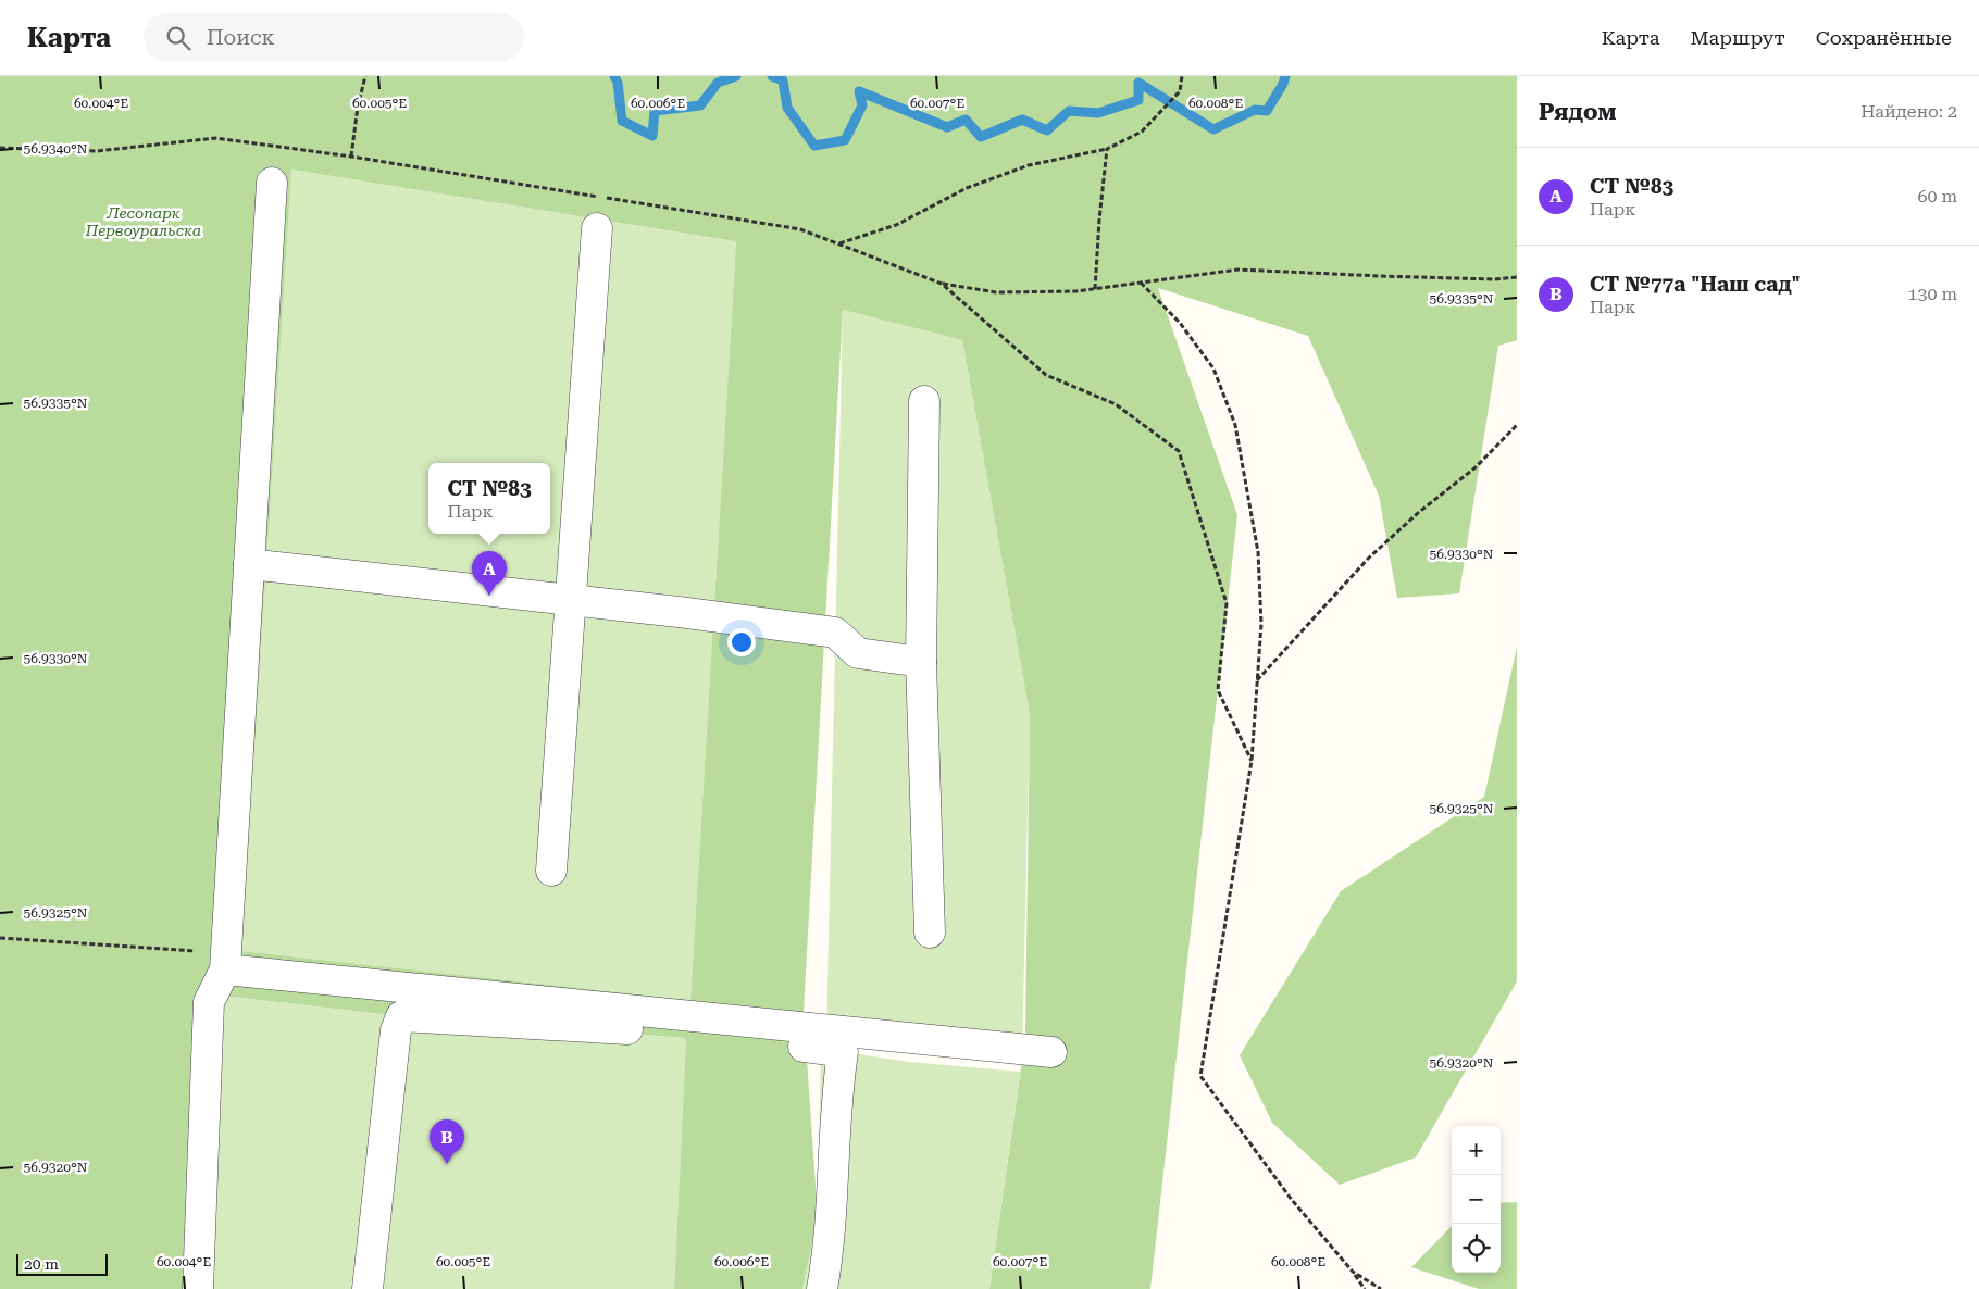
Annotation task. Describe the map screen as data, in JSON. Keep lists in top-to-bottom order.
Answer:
{
  "parks": ["Лесопарк Первоуральска"],
  "scale_bar": "20 m",
  "page": {
    "header": "Карта",
    "search": "Поиск",
    "nav": ["Карта", "Маршрут", "Сохранённые"],
    "heading": ["Рядом", "Найдено: 2"],
    "list": [
      {
        "mark": "A",
        "name": "СТ №83",
        "note": "Парк",
        "value": "60 m"
      },
      {
        "mark": "B",
        "name": "СТ №77а \"Наш сад\"",
        "note": "Парк",
        "value": "130 m"
      }
    ],
    "popup": ["СТ №83", "Парк"],
    "pins": ["A", "B"],
    "map_buttons": ["+", "−"],
    "scale": "20 m"
  },
  "coordinates": [
    "60.004°E",
    "60.005°E",
    "60.006°E",
    "60.007°E",
    "60.008°E",
    "56.9340°N",
    "56.9335°N",
    "56.9330°N",
    "56.9325°N",
    "56.9320°N"
  ]
}
